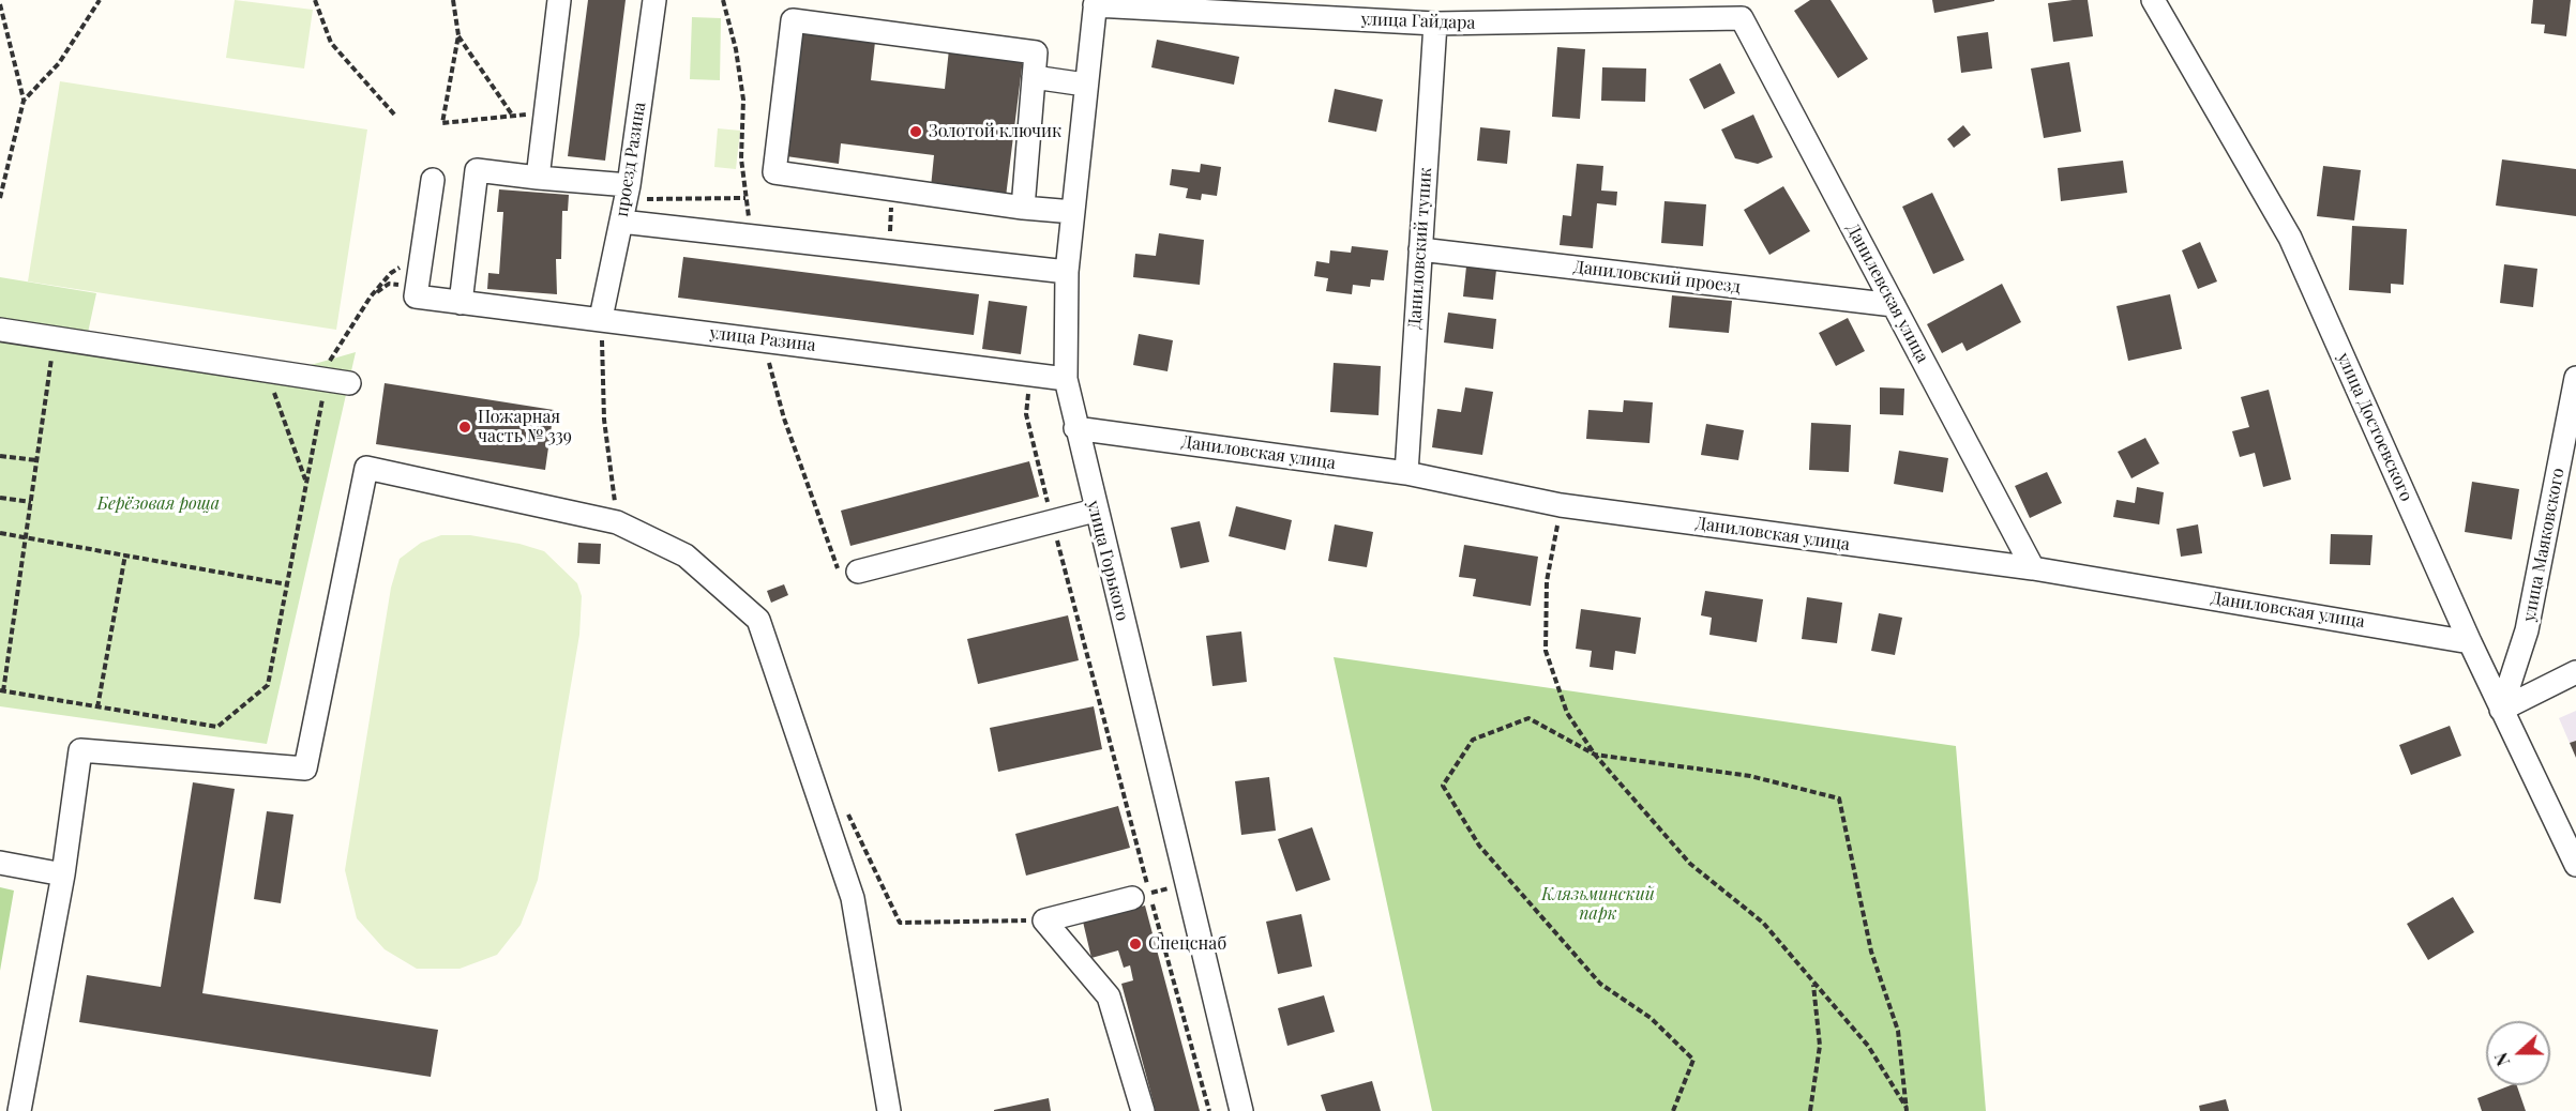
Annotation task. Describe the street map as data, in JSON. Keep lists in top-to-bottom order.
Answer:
{
  "streets": {
    "street": [
      "улица Гайдара",
      "проезд Разина",
      "Даниловский тупик",
      "Даниловский проезд",
      "Данилевская улица",
      "улица Разина",
      "улица Достоевского",
      "Даниловская улица",
      "улица Маяковского",
      "улица Горького"
    ]
  },
  "crossings": [
    ["улица Гайдара", "Даниловский тупик"],
    ["улица Гайдара", "Данилевская улица"],
    ["улица Гайдара", "улица Горького"],
    ["проезд Разина", "улица Разина"],
    ["Даниловский тупик", "Даниловский проезд"],
    ["Даниловский тупик", "Даниловская улица"],
    ["Даниловский проезд", "Данилевская улица"],
    ["Данилевская улица", "Даниловская улица"],
    ["улица Разина", "улица Горького"],
    ["улица Достоевского", "Даниловская улица"],
    ["улица Достоевского", "улица Маяковского"],
    ["Даниловская улица", "улица Горького"]
  ],
  "parks": ["Берёзовая роща", "Клязьминский парк"],
  "places": ["Золотой ключик", "Пожарная часть № 339", "Спецснаб"],
  "north": "left"
}
